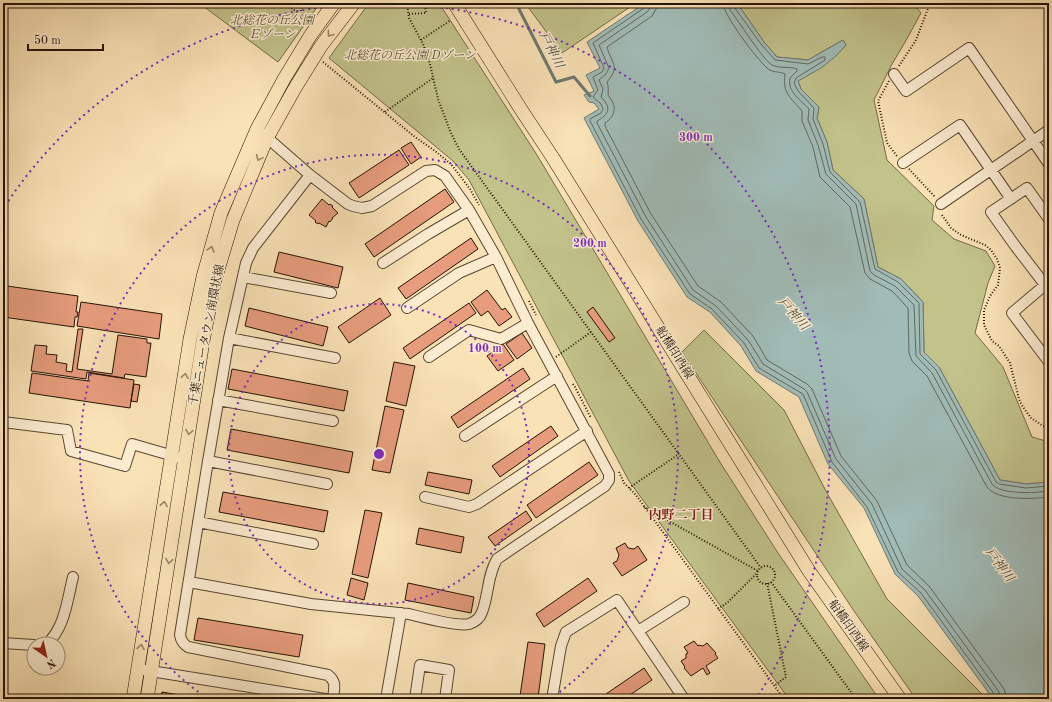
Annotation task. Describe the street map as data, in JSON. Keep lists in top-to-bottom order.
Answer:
{
  "streets": {
    "main road": ["千葉ニュータウン南環状線", "船橋印西線"]
  },
  "districts": ["内野二丁目"],
  "water": ["戸神川"],
  "parks": ["北総花の丘公園 Ｅゾーン", "北総花の丘公園 Dゾーン"],
  "scale_bar": "50 m",
  "north": "bottom right",
  "rings": ["300 m", "200 m", "100 m"]
}
